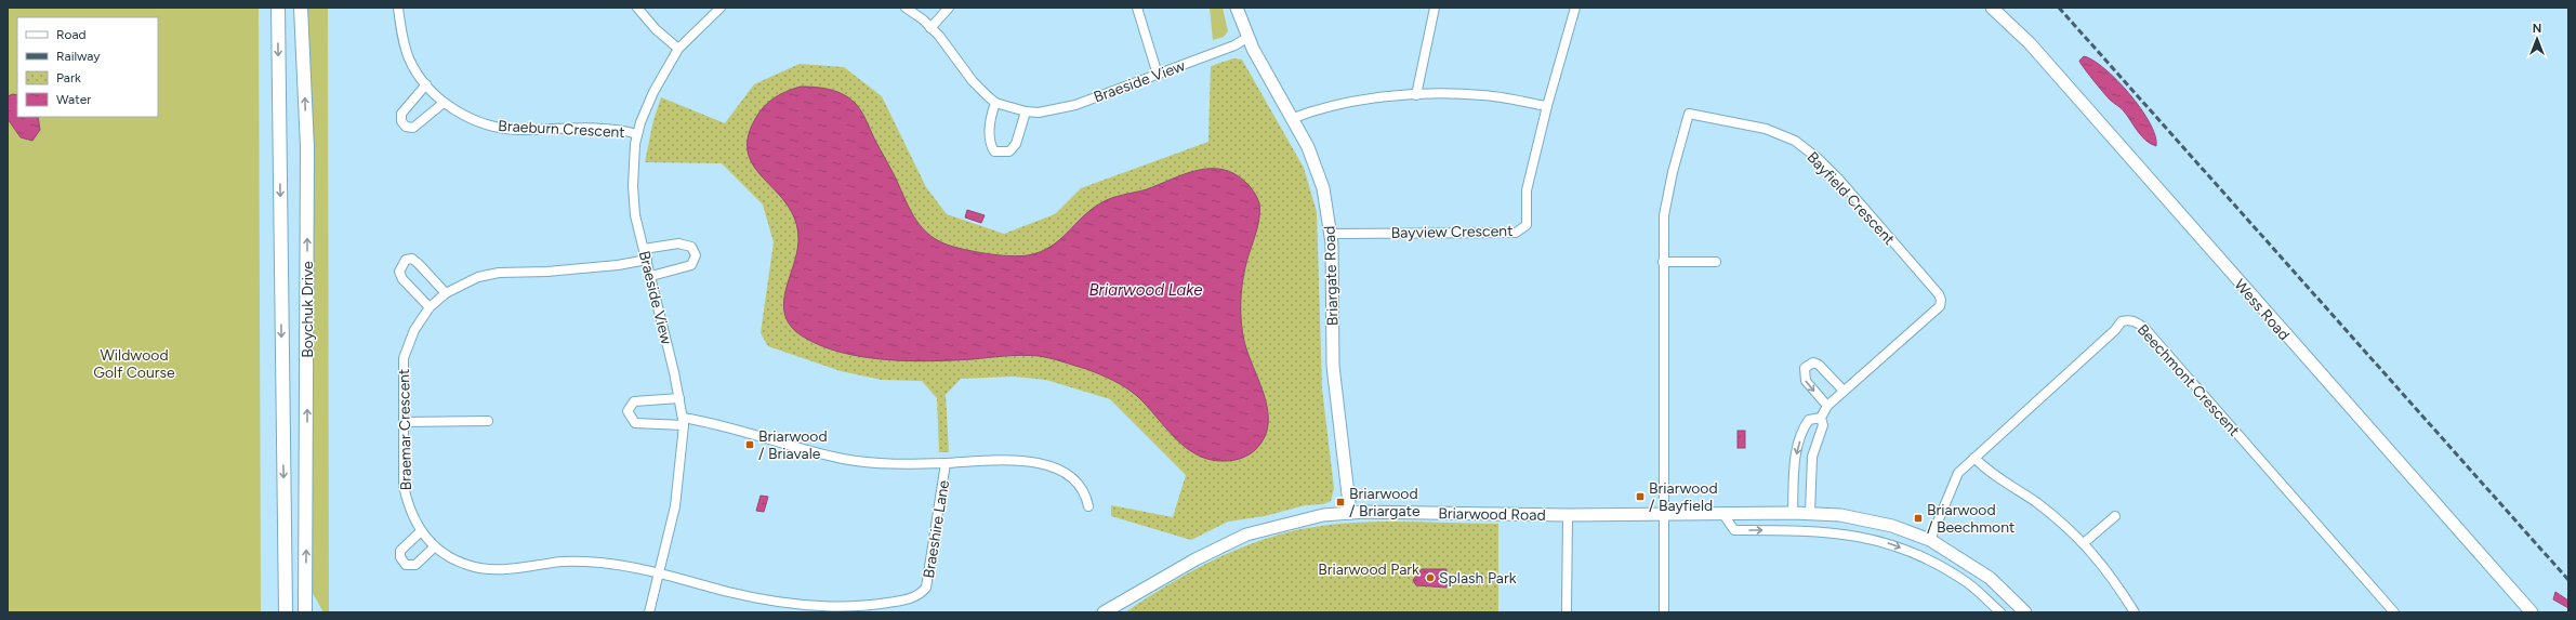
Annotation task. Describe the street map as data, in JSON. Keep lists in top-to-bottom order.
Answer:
{
  "streets": {
    "main road": ["Boychuk Drive"],
    "street": [
      "Braeside View",
      "Braeburn Crescent",
      "Bayfield Crescent",
      "Bayview Crescent",
      "Briargate Road",
      "Wess Road",
      "Beechmont Crescent",
      "Braemar Crescent",
      "Briarwood Road",
      "Braeshire Lane"
    ]
  },
  "crossings": [
    ["Braeside View", "Braeburn Crescent"],
    ["Braeside View", "Briargate Road"],
    ["Braeside View", "Braemar Crescent"],
    ["Braeside View", "Braeshire Lane"],
    ["Bayfield Crescent", "Briarwood Road"],
    ["Bayview Crescent", "Briargate Road"],
    ["Briargate Road", "Briarwood Road"],
    ["Beechmont Crescent", "Briarwood Road"],
    ["Braemar Crescent", "Braeshire Lane"]
  ],
  "water": ["Briarwood Lake"],
  "parks": ["Wildwood Golf Course", "Briarwood Park"],
  "places": {
    "transit": [
      "Briarwood / Briavale",
      "Briarwood / Bayfield",
      "Briarwood / Briargate",
      "Briarwood / Beechmont"
    ],
    "other": ["Splash Park"]
  },
  "legend": [
    "Road",
    "Railway",
    "Park",
    "Water"
  ],
  "north": "top"
}
